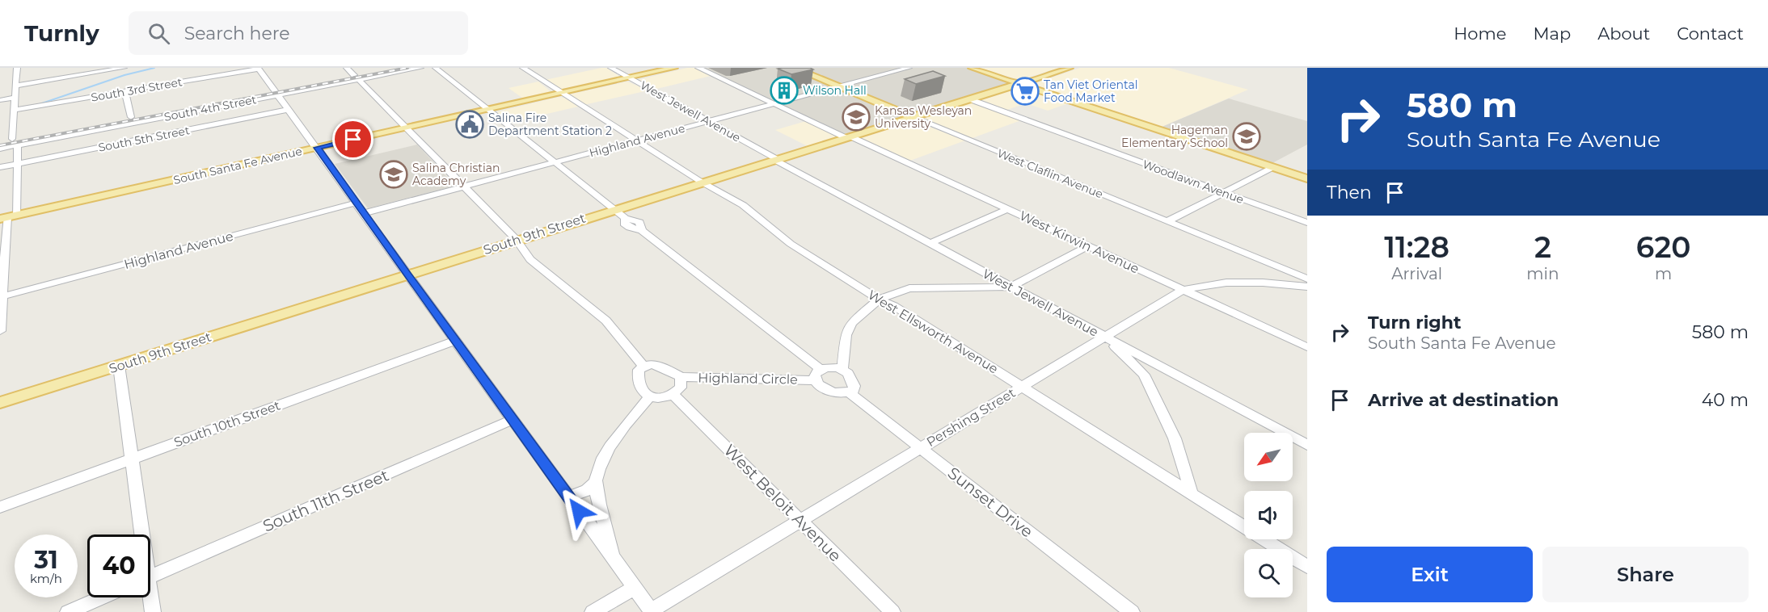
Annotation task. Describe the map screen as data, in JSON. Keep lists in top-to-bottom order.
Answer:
{
  "streets": {
    "main road": ["South Santa Fe Avenue", "West Claflin Avenue", "South 9th Street"],
    "street": [
      "South 3rd Street",
      "South 4th Street",
      "West Jewell Avenue",
      "South 5th Street",
      "Highland Avenue",
      "Woodlawn Avenue",
      "West Kirwin Avenue",
      "West Ellsworth Avenue",
      "Highland Circle",
      "Pershing Street",
      "South 10th Street",
      "South 11th Street",
      "Sunset Drive",
      "West Beloit Avenue"
    ]
  },
  "crossings": [
    ["West Jewell Avenue", "Highland Avenue"],
    ["West Jewell Avenue", "South Santa Fe Avenue"],
    ["West Jewell Avenue", "South 9th Street"],
    ["West Jewell Avenue", "Pershing Street"],
    ["Highland Avenue", "West Claflin Avenue"],
    ["Highland Avenue", "West Kirwin Avenue"],
    ["Highland Avenue", "West Ellsworth Avenue"],
    ["South Santa Fe Avenue", "West Ellsworth Avenue"],
    ["West Claflin Avenue", "South 9th Street"],
    ["West Claflin Avenue", "Pershing Street"],
    ["Woodlawn Avenue", "South 9th Street"],
    ["South 9th Street", "West Kirwin Avenue"],
    ["South 9th Street", "West Ellsworth Avenue"],
    ["West Kirwin Avenue", "Pershing Street"],
    ["West Ellsworth Avenue", "Pershing Street"],
    ["Highland Circle", "Sunset Drive"],
    ["Highland Circle", "West Beloit Avenue"],
    ["Pershing Street", "Sunset Drive"],
    ["Pershing Street", "West Beloit Avenue"]
  ],
  "places": {
    "building": ["Wilson Hall"],
    "supermarket": ["Tan Viet Oriental Food Market"],
    "school or university": ["Kansas Wesleyan University", "Hageman Elementary School", "Salina Christian Academy"],
    "public building": ["Salina Fire Department Station 2"]
  },
  "north": "bottom left",
  "page": {
    "header": "Turnly",
    "search": "Search here",
    "nav": [
      "Home",
      "Map",
      "About",
      "Contact"
    ],
    "turn": ["580 m", "South Santa Fe Avenue"],
    "then": "Then",
    "eta": [
      "11:28",
      "Arrival",
      "2",
      "min",
      "620",
      "m"
    ],
    "list": [
      {
        "name": "Turn right",
        "note": "South Santa Fe Avenue",
        "value": "580 m"
      },
      {
        "name": "Arrive at destination",
        "value": "40 m"
      }
    ],
    "speed": "31 km/h",
    "limit": "40",
    "buttons": ["Exit", "Share"]
  }
}
